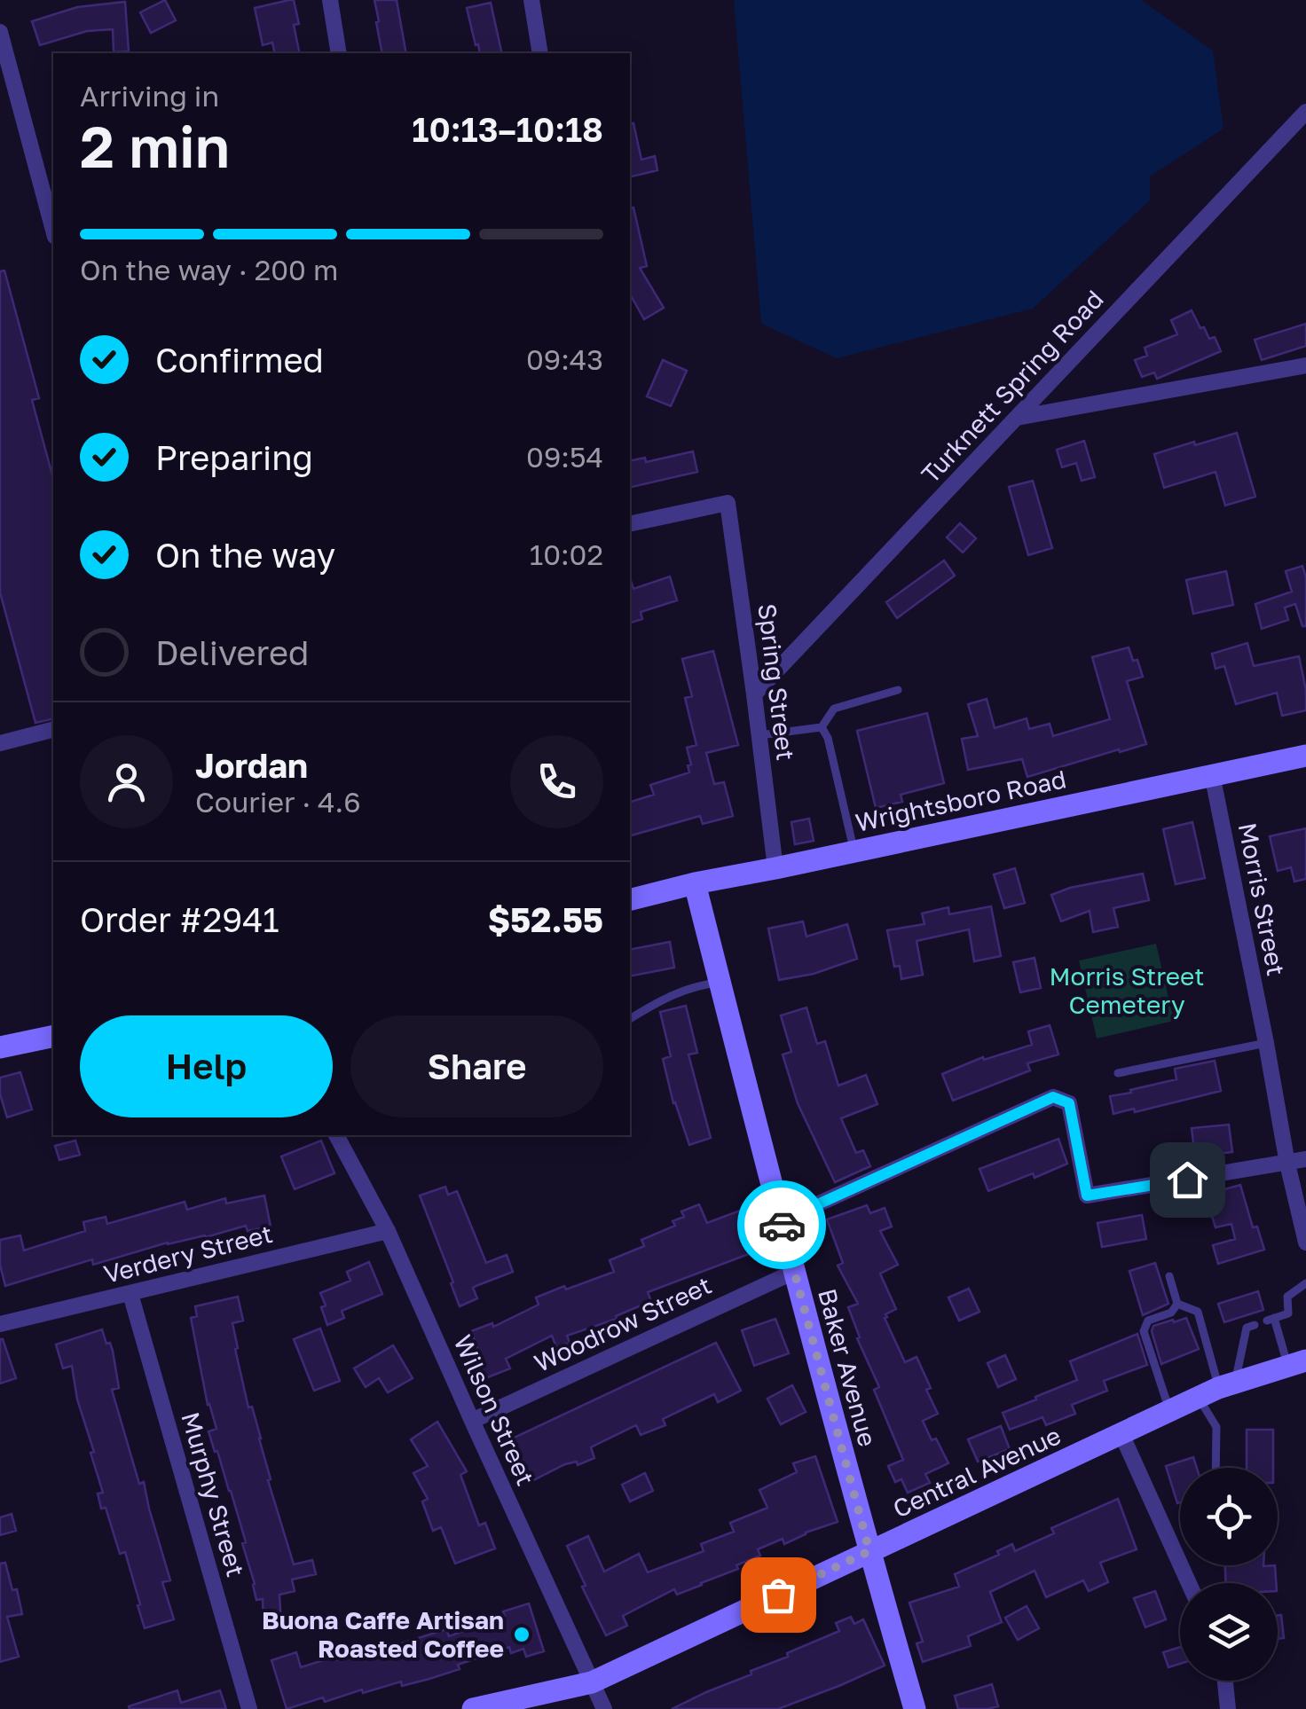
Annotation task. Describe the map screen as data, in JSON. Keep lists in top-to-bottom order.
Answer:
{
  "streets": {
    "main road": ["Wrightsboro Road", "Baker Avenue", "Central Avenue"],
    "street": [
      "Turknett Spring Road",
      "Spring Street",
      "Morris Street",
      "Verdery Street",
      "Woodrow Street",
      "Wilson Street",
      "Murphy Street"
    ]
  },
  "crossings": [
    ["Turknett Spring Road", "Spring Street"],
    ["Spring Street", "Wrightsboro Road"],
    ["Wrightsboro Road", "Morris Street"],
    ["Wrightsboro Road", "Baker Avenue"],
    ["Verdery Street", "Wilson Street"],
    ["Verdery Street", "Murphy Street"],
    ["Woodrow Street", "Baker Avenue"],
    ["Woodrow Street", "Wilson Street"],
    ["Baker Avenue", "Central Avenue"],
    ["Wilson Street", "Central Avenue"]
  ],
  "parks": ["Morris Street Cemetery"],
  "places": ["Buona Caffe Artisan Roasted Coffee"],
  "page": {
    "heading": ["2 min", "Arriving in", "10:13–10:18"],
    "panel": [
      "Jordan",
      "Courier · 4.6",
      "Order #2941",
      "$52.55"
    ],
    "bar": "On the way · 200 m",
    "list": [
      ["Confirmed", "09:43"],
      ["Preparing", "09:54"],
      ["On the way", "10:02"],
      "Delivered"
    ],
    "buttons": ["Help", "Share"]
  }
}
